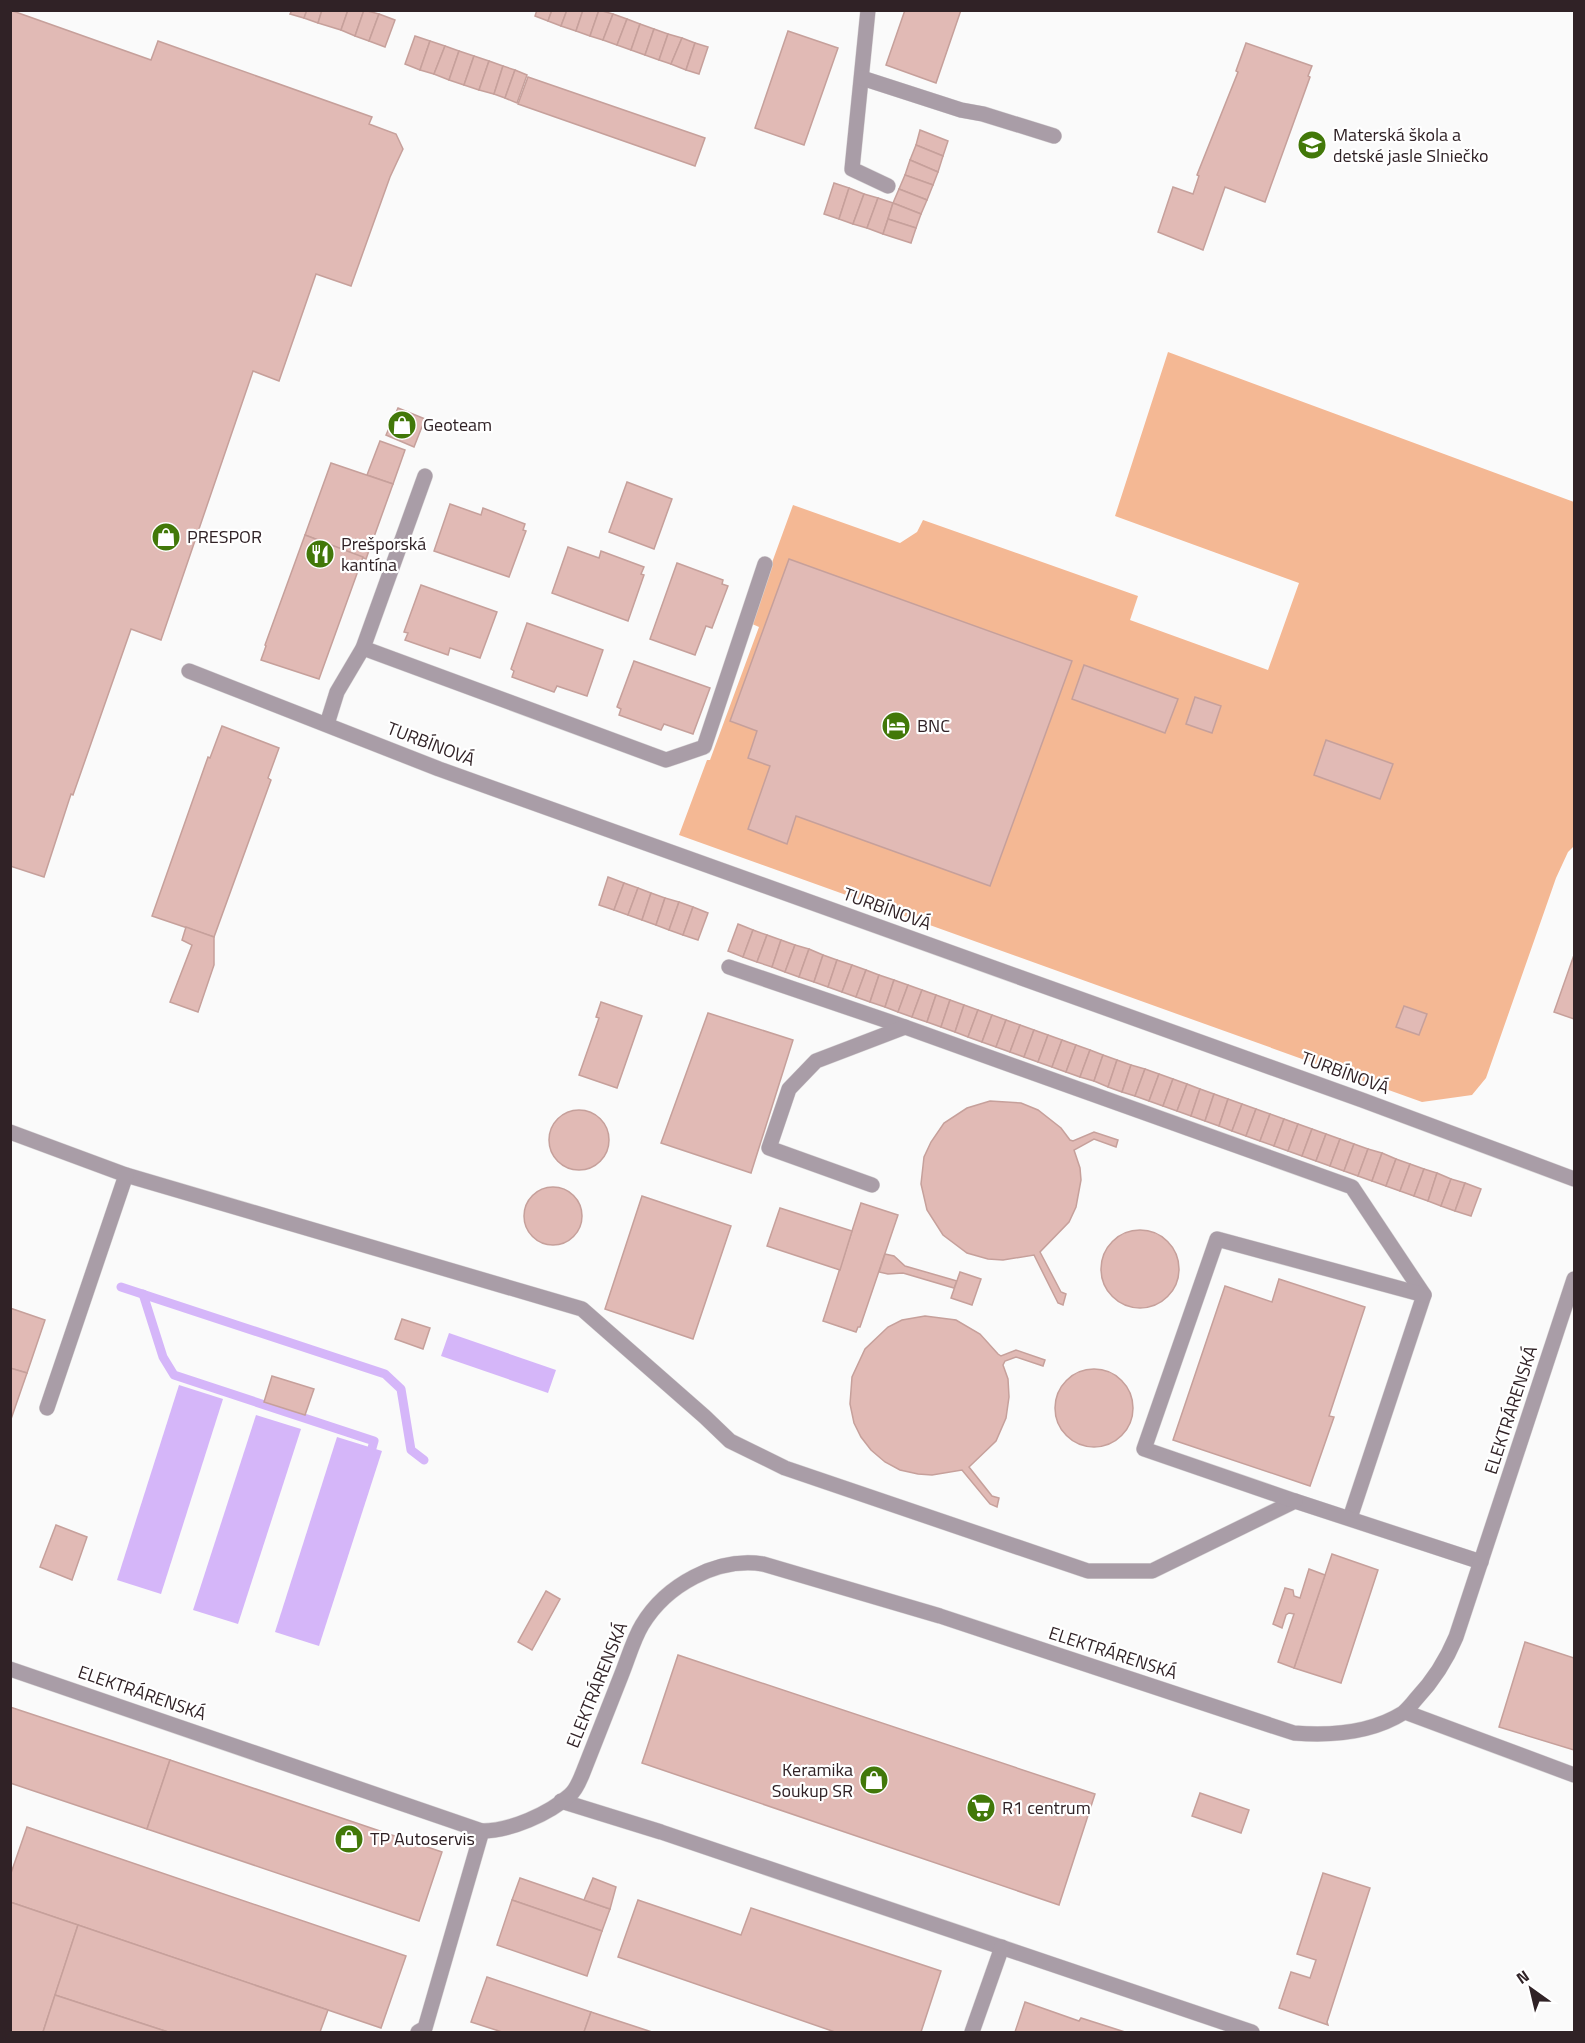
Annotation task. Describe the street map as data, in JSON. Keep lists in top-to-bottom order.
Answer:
{
  "streets": {
    "street": ["TURBÍNOVÁ", "ELEKTRÁRENSKÁ"]
  },
  "places": {
    "school or university": ["Materská škola a detské jasle Slniečko"],
    "shop": [
      "Geoteam",
      "PRESPOR",
      "Keramika Soukup SR",
      "TP Autoservis"
    ],
    "restaurant": ["Prešporská kantína"],
    "hotel": ["BNC"],
    "supermarket": ["R1 centrum"]
  },
  "north": "top left"
}
